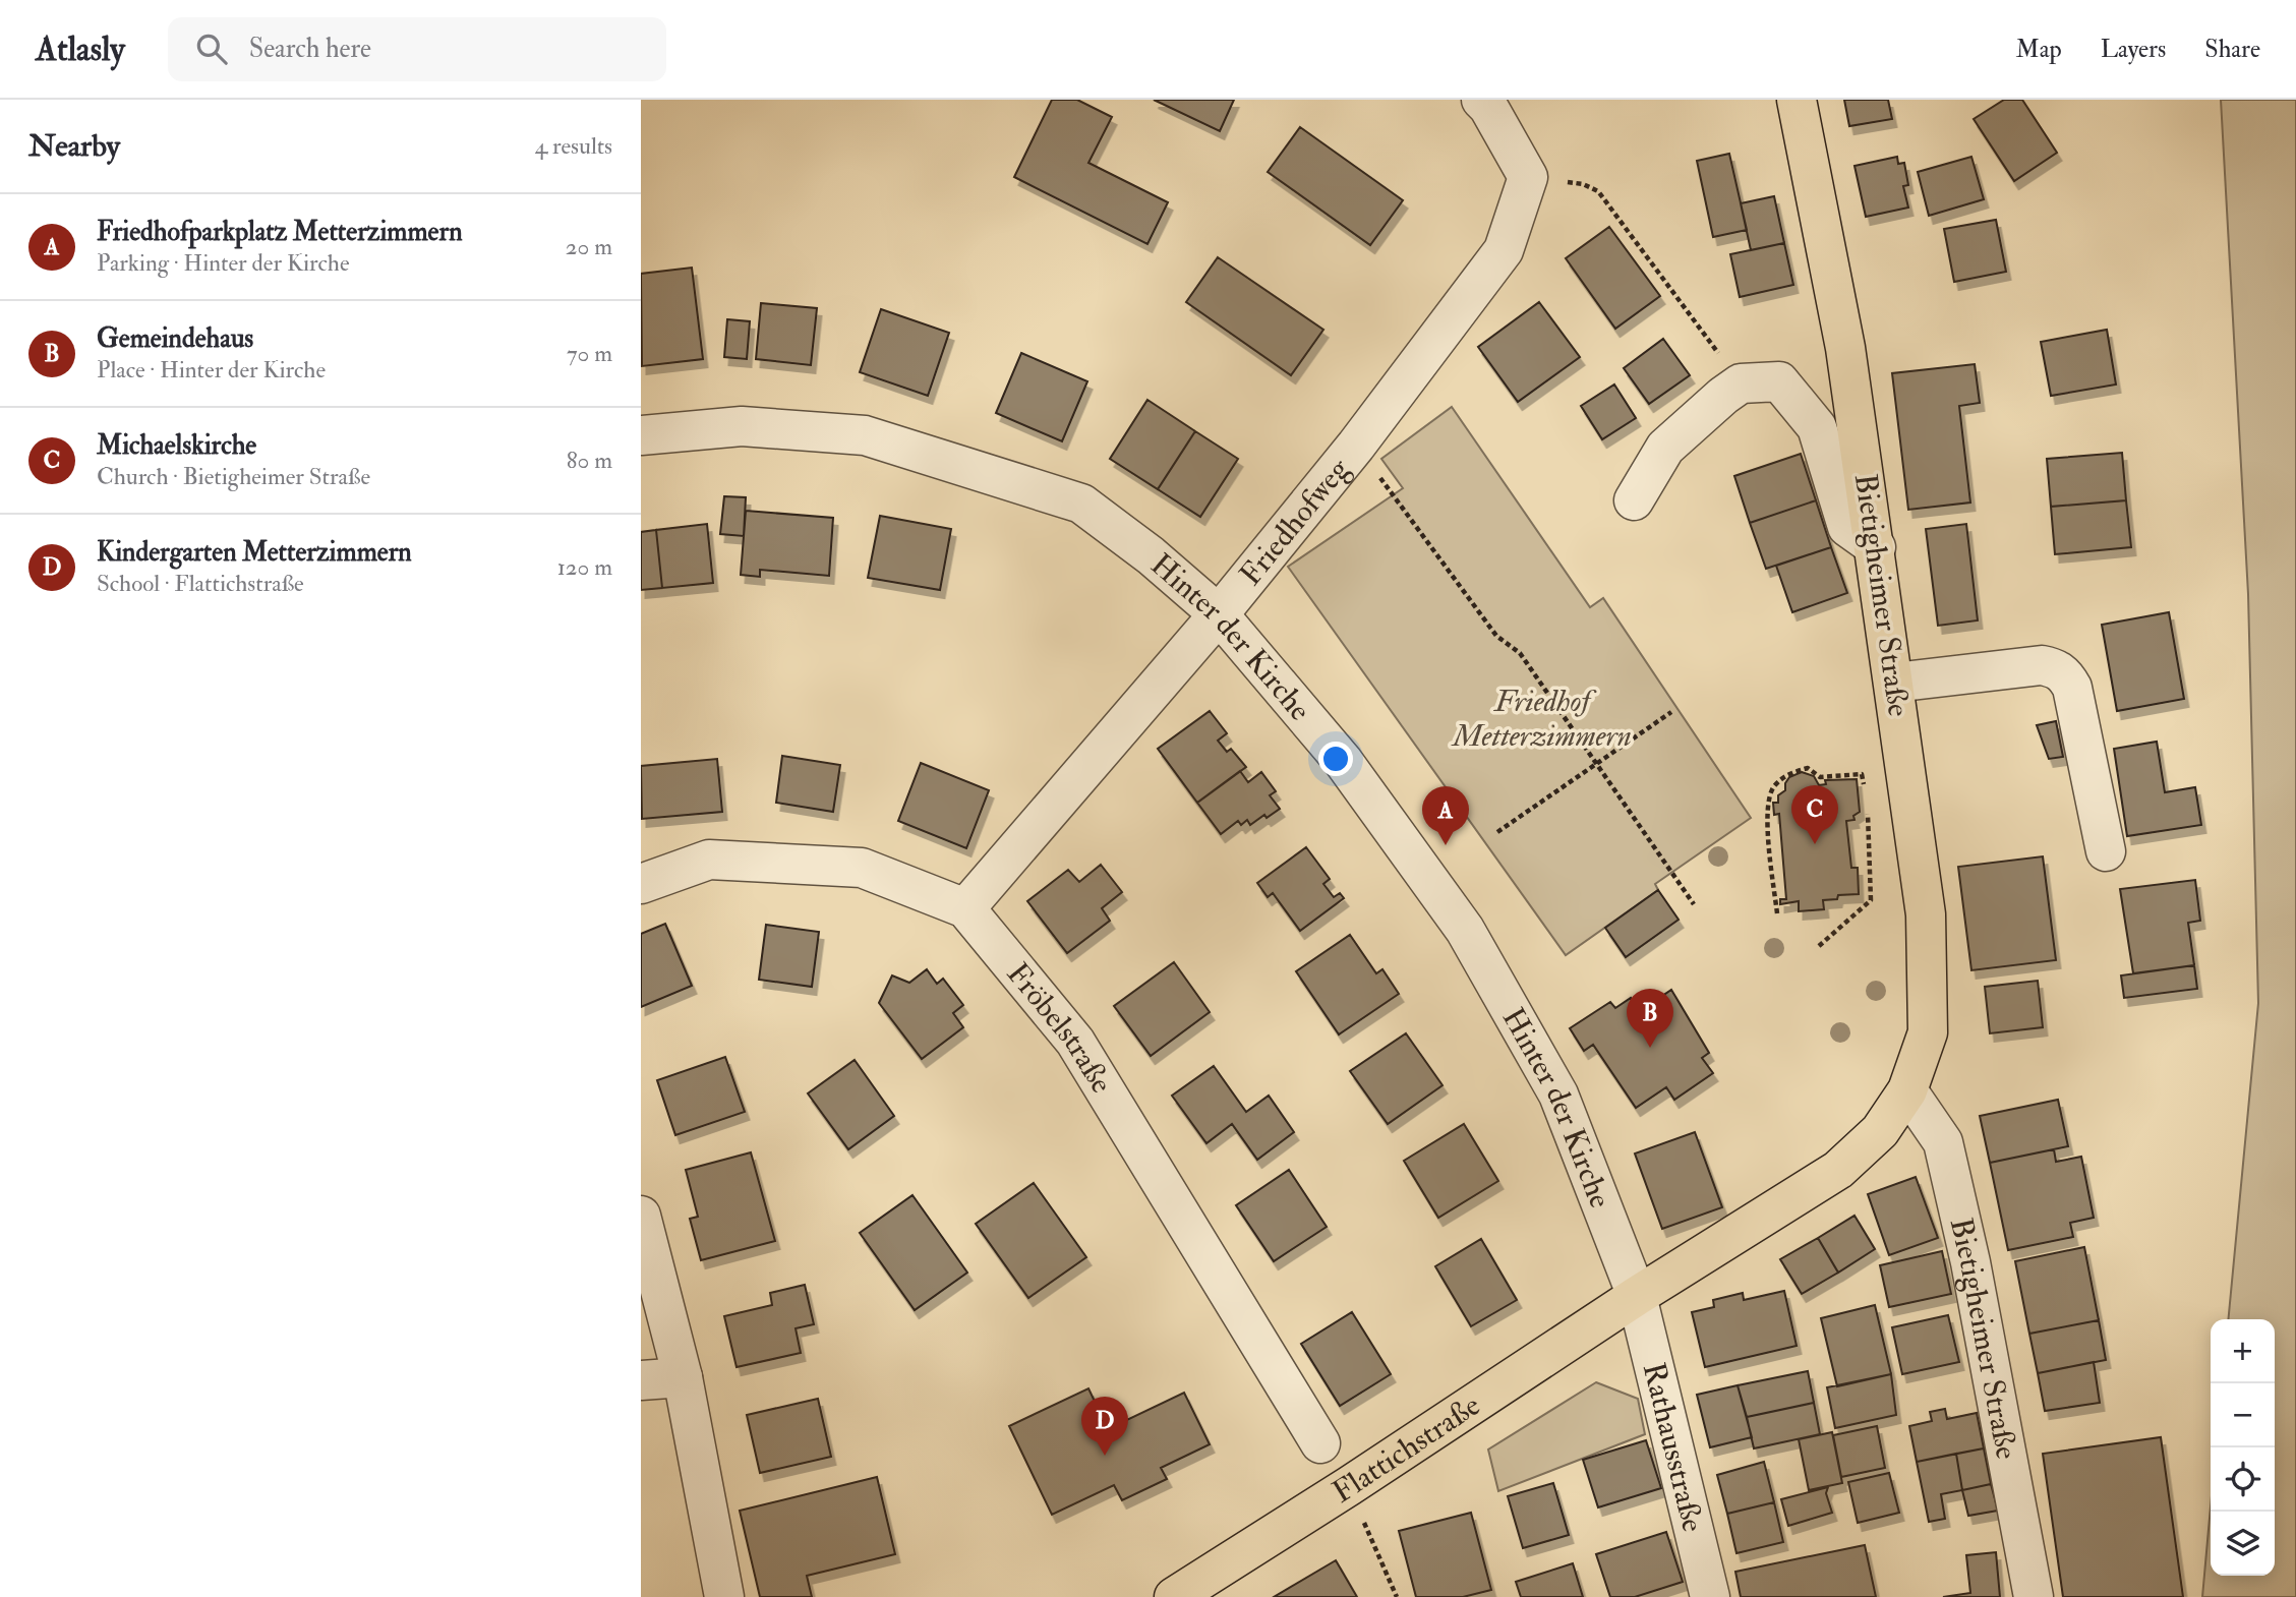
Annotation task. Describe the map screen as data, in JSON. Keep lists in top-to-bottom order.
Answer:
{
  "streets": {
    "main road": ["Bietigheimer Straße", "Flattichstraße"],
    "street": [
      "Friedhofweg",
      "Hinter der Kirche",
      "Fröbelstraße",
      "Rathausstraße"
    ]
  },
  "crossings": [
    ["Friedhofweg", "Hinter der Kirche"],
    ["Friedhofweg", "Fröbelstraße"],
    ["Bietigheimer Straße", "Hinter der Kirche"],
    ["Bietigheimer Straße", "Rathausstraße"],
    ["Bietigheimer Straße", "Flattichstraße"],
    ["Hinter der Kirche", "Rathausstraße"],
    ["Hinter der Kirche", "Flattichstraße"],
    ["Rathausstraße", "Flattichstraße"]
  ],
  "parks": ["Friedhof Metterzimmern"],
  "page": {
    "header": "Atlasly",
    "search": "Search here",
    "nav": ["Map", "Layers", "Share"],
    "heading": ["Nearby", "4 results"],
    "list": [
      {
        "mark": "A",
        "name": "Friedhofparkplatz Metterzimmern",
        "note": "Parking · Hinter der Kirche",
        "value": "20 m"
      },
      {
        "mark": "B",
        "name": "Gemeindehaus",
        "note": "Place · Hinter der Kirche",
        "value": "70 m"
      },
      {
        "mark": "C",
        "name": "Michaelskirche",
        "note": "Church · Bietigheimer Straße",
        "value": "80 m"
      },
      {
        "mark": "D",
        "name": "Kindergarten Metterzimmern",
        "note": "School · Flattichstraße",
        "value": "120 m"
      }
    ],
    "pins": [
      "C",
      "A",
      "B",
      "D"
    ],
    "map_buttons": ["+", "−"]
  }
}
